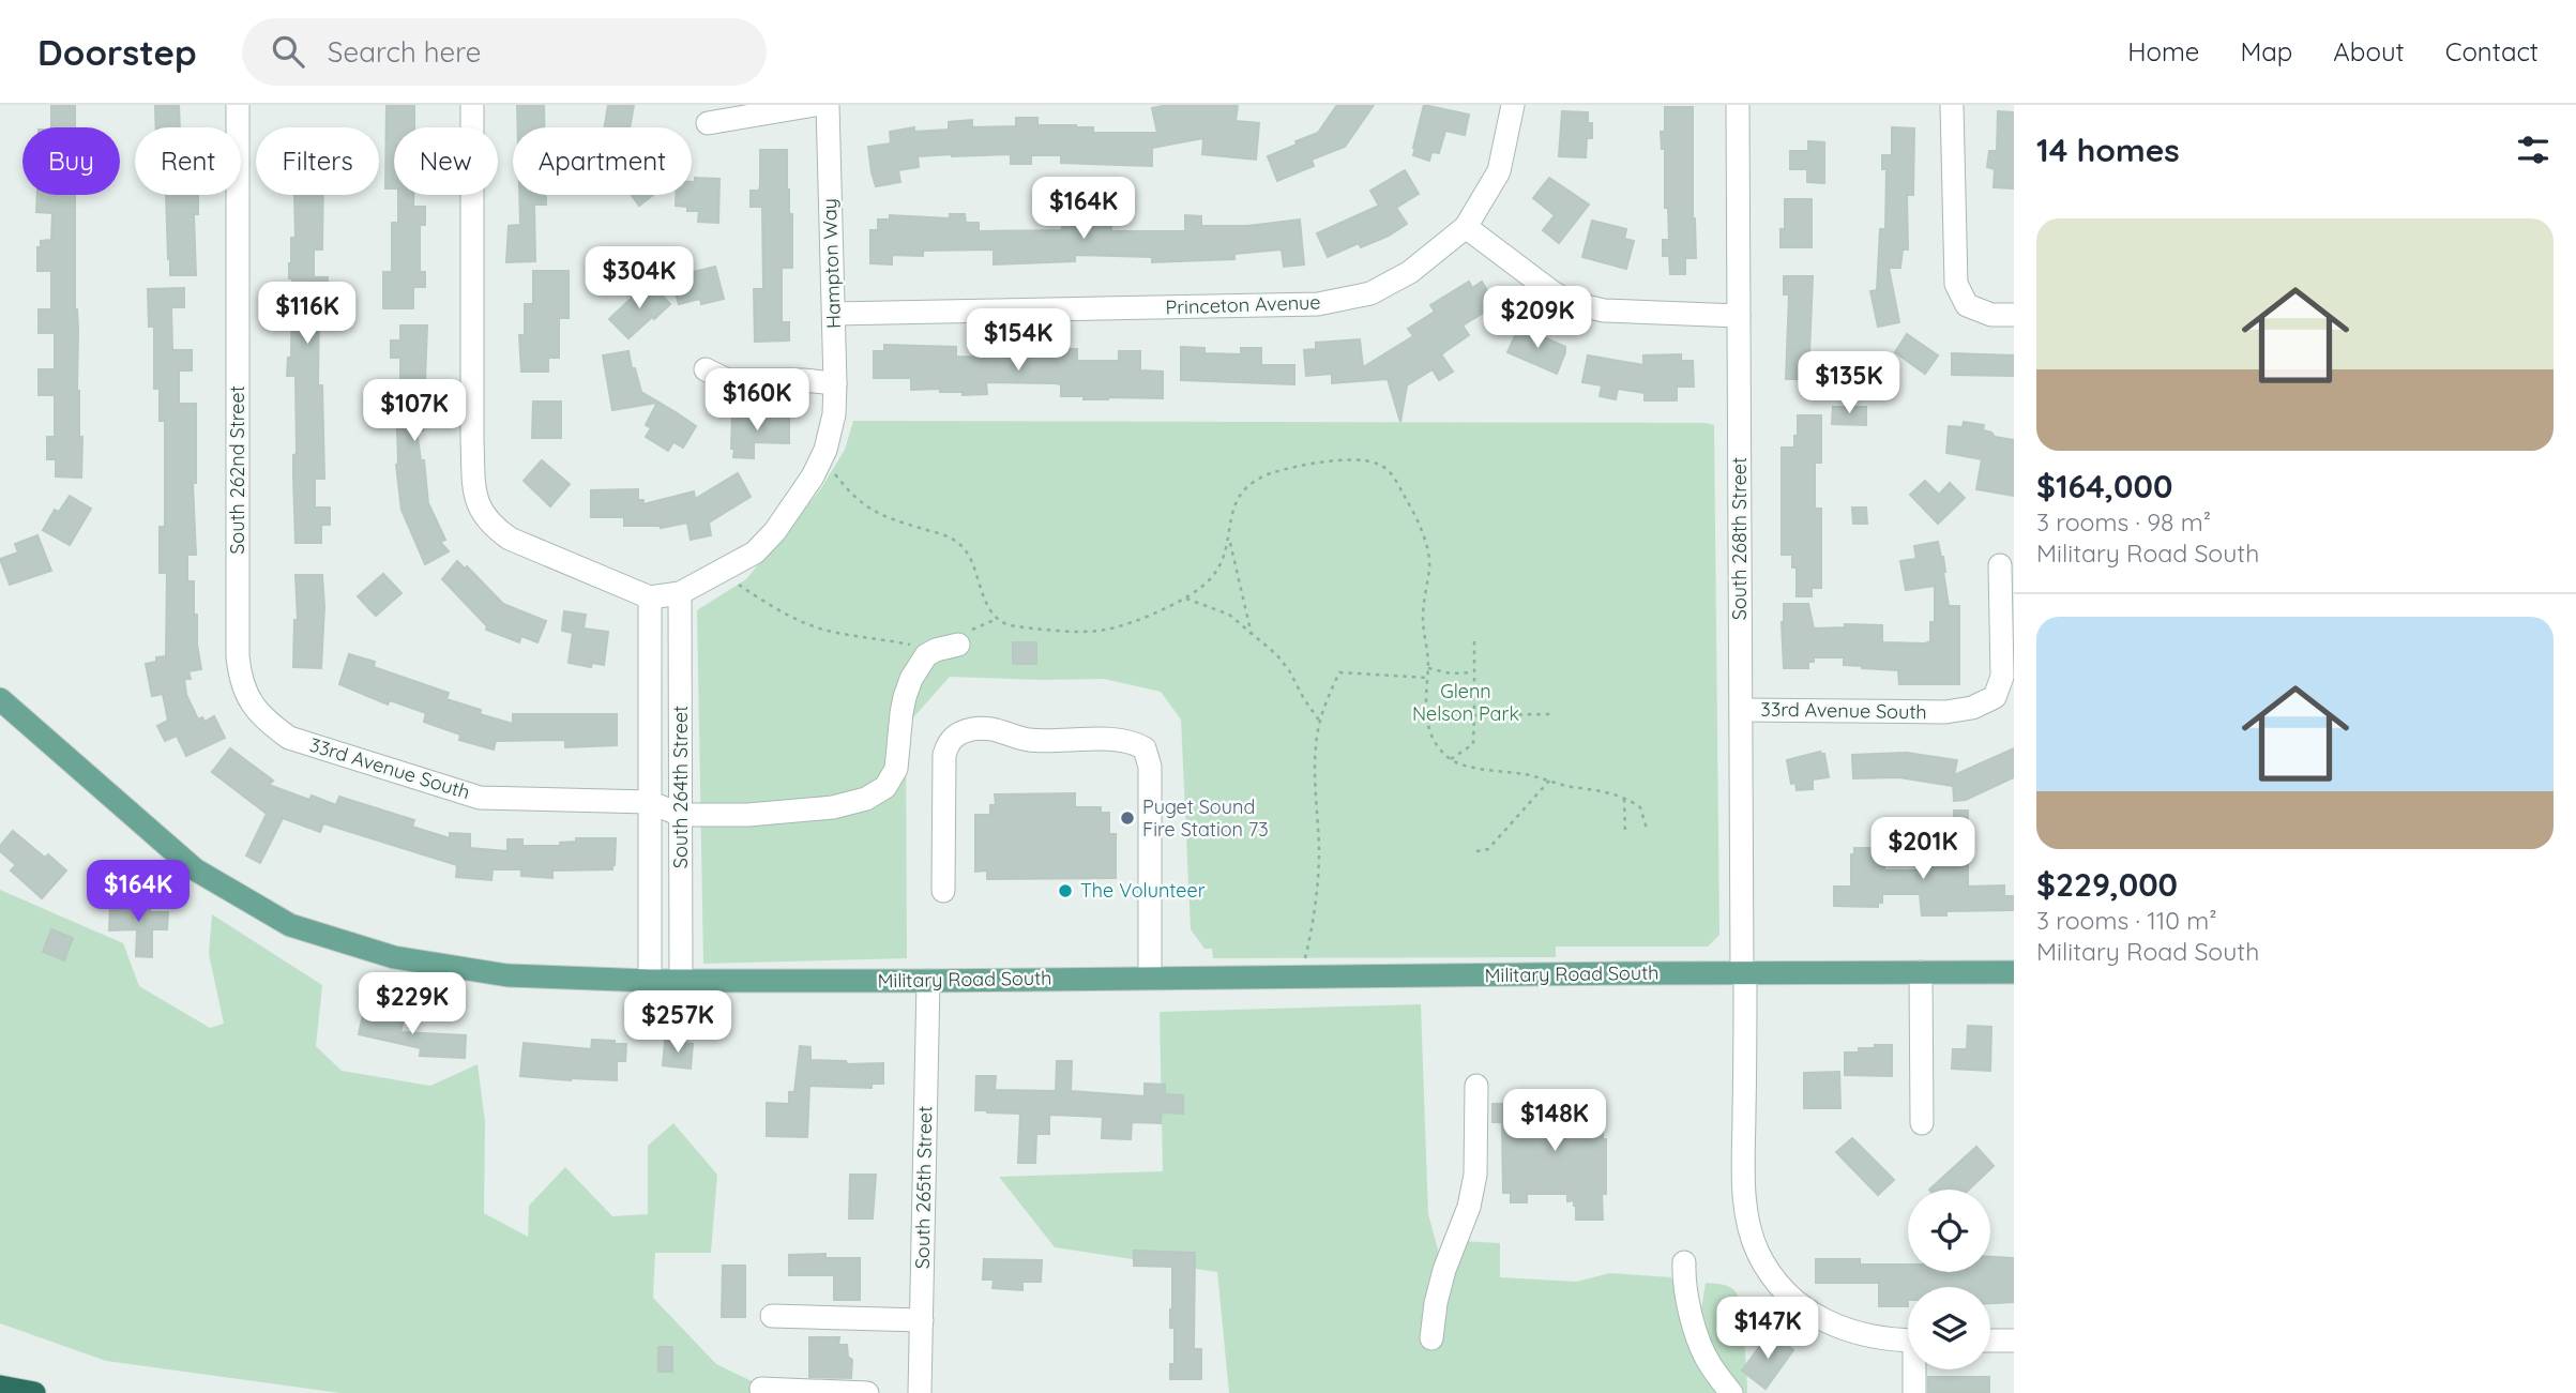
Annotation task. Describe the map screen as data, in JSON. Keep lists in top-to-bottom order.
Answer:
{
  "streets": {
    "main road": ["Military Road South"],
    "street": [
      "Hampton Way",
      "Princeton Avenue",
      "South 262nd Street",
      "South 268th Street",
      "33rd Avenue South",
      "South 264th Street",
      "South 265th Street"
    ]
  },
  "crossings": [
    ["Hampton Way", "Princeton Avenue"],
    ["Hampton Way", "South 264th Street"],
    ["South 262nd Street", "33rd Avenue South"],
    ["South 268th Street", "33rd Avenue South"],
    ["South 268th Street", "Military Road South"],
    ["33rd Avenue South", "South 264th Street"],
    ["South 264th Street", "Military Road South"],
    ["Military Road South", "South 265th Street"]
  ],
  "parks": ["Glenn Nelson Park"],
  "places": ["Puget Sound Fire Station 73", "The Volunteer"],
  "page": {
    "header": "Doorstep",
    "search": "Search here",
    "nav": [
      "Home",
      "Map",
      "About",
      "Contact"
    ],
    "heading": "14 homes",
    "chip": [
      "Buy",
      "Rent",
      "Filters",
      "New",
      "Apartment"
    ],
    "price": [
      "$164K",
      "$304K",
      "$116K",
      "$209K",
      "$154K",
      "$135K",
      "$160K",
      "$107K",
      "$201K",
      "$164K",
      "$229K",
      "$257K",
      "$148K",
      "$147K"
    ],
    "list": [
      {
        "name": "$164,000",
        "note": "3 rooms · 98 m² · Military Road South"
      },
      {
        "name": "$229,000",
        "note": "3 rooms · 110 m² · Military Road South"
      }
    ]
  }
}
